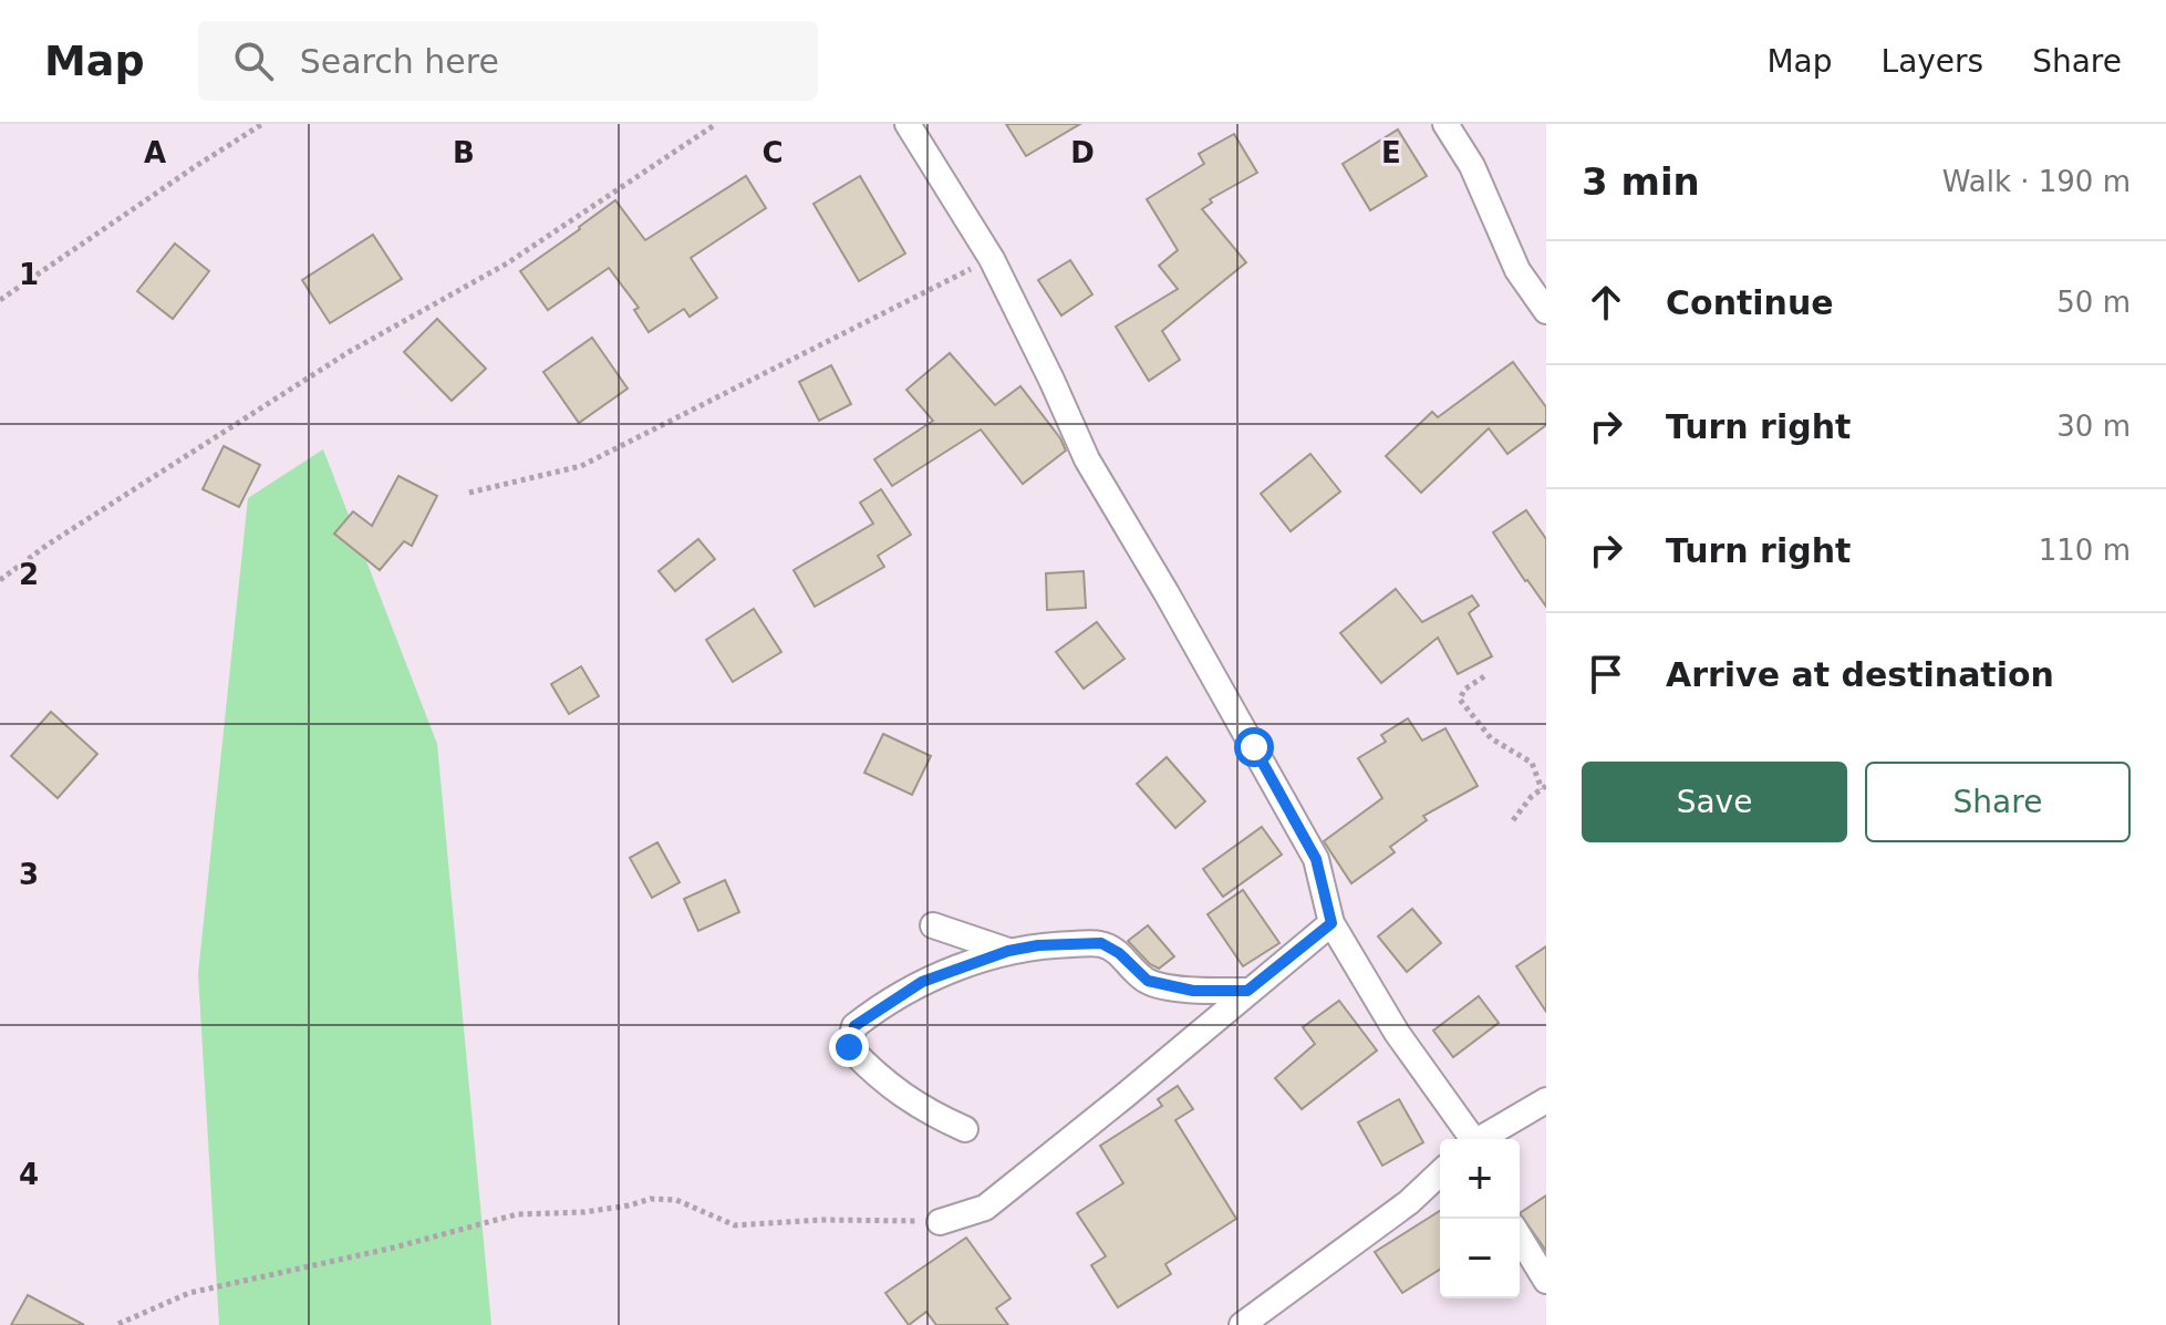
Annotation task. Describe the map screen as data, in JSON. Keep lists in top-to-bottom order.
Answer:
{
  "page": {
    "header": "Map",
    "search": "Search here",
    "nav": ["Map", "Layers", "Share"],
    "heading": ["3 min", "Walk · 190 m"],
    "list": [
      ["Continue", "50 m"],
      ["Turn right", "30 m"],
      ["Turn right", "110 m"],
      "Arrive at destination"
    ],
    "buttons": ["Save", "Share"],
    "map_buttons": ["+", "−"]
  },
  "grid": {
    "columns": [
      "A",
      "B",
      "C",
      "D",
      "E"
    ],
    "rows": [
      "1",
      "2",
      "3",
      "4"
    ]
  }
}
